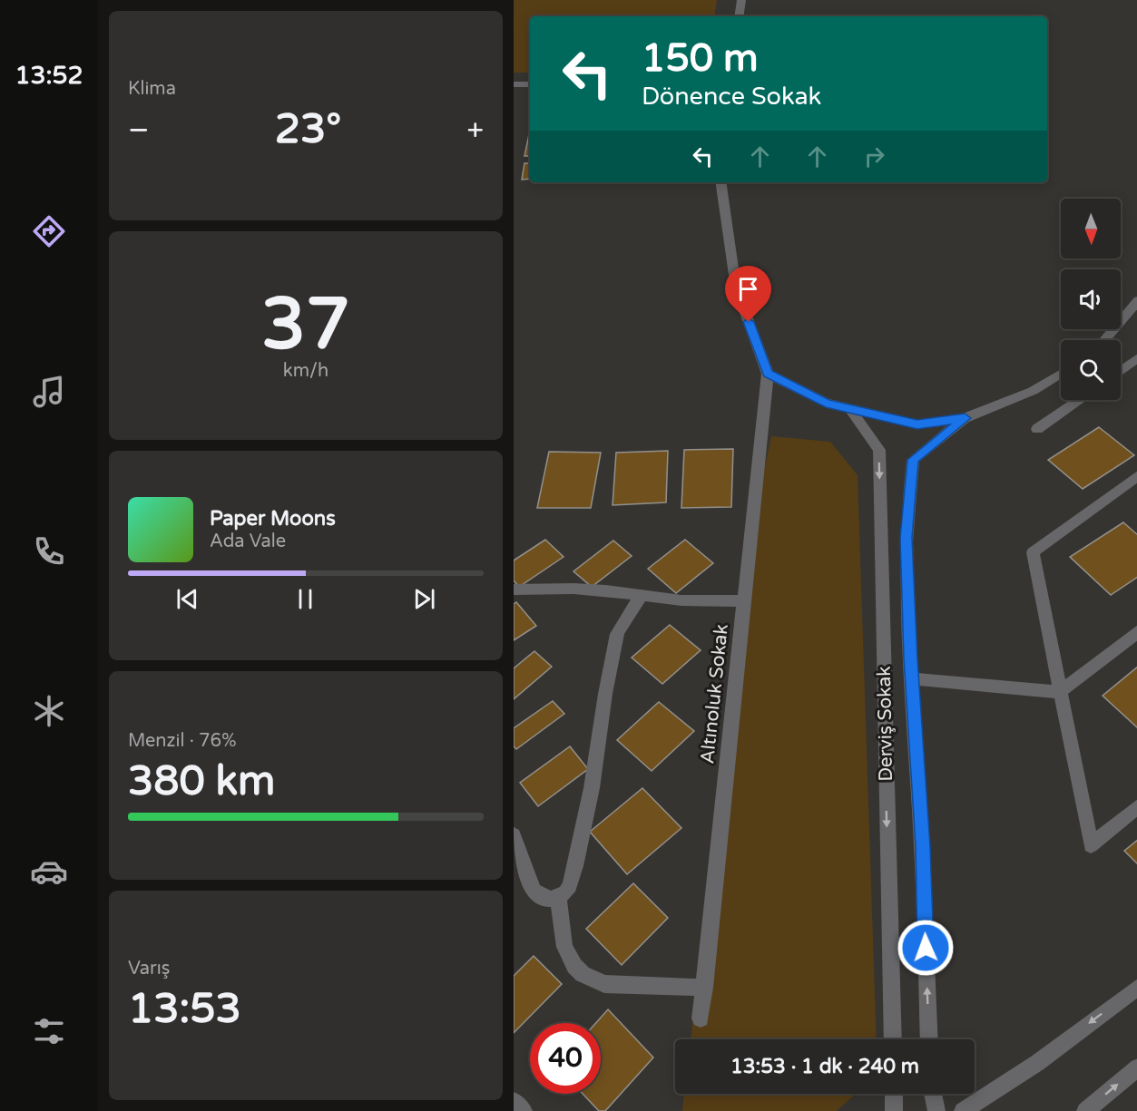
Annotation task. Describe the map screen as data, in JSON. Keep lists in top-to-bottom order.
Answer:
{
  "streets": {
    "street": ["Altınoluk Sokak", "Derviş Sokak"]
  },
  "north": "bottom",
  "page": {
    "tabs": "13:52",
    "tile": [
      "Klima",
      ["37", "km/h"],
      ["Menzil · 76%", "380 km"],
      ["Varış", "13:53"]
    ],
    "turn": ["150 m", "Dönence Sokak"],
    "heat": ["−", "23°", "+"],
    "song": ["Paper Moons", "Ada Vale"],
    "limit": "40",
    "trip": "13:53 · 1 dk · 240 m"
  }
}
